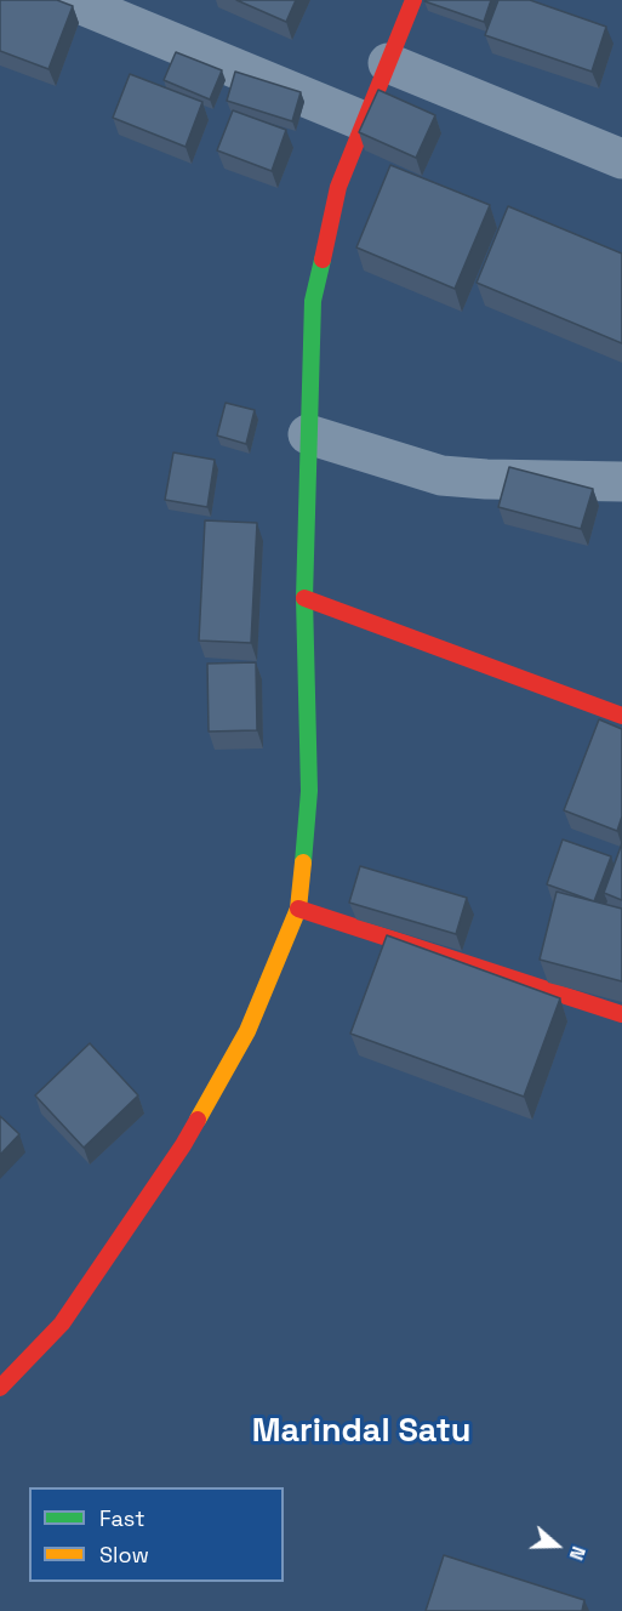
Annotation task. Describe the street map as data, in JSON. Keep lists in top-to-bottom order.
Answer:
{
  "districts": ["Marindal Satu"],
  "legend": ["Fast", "Slow"],
  "north": "right"
}
